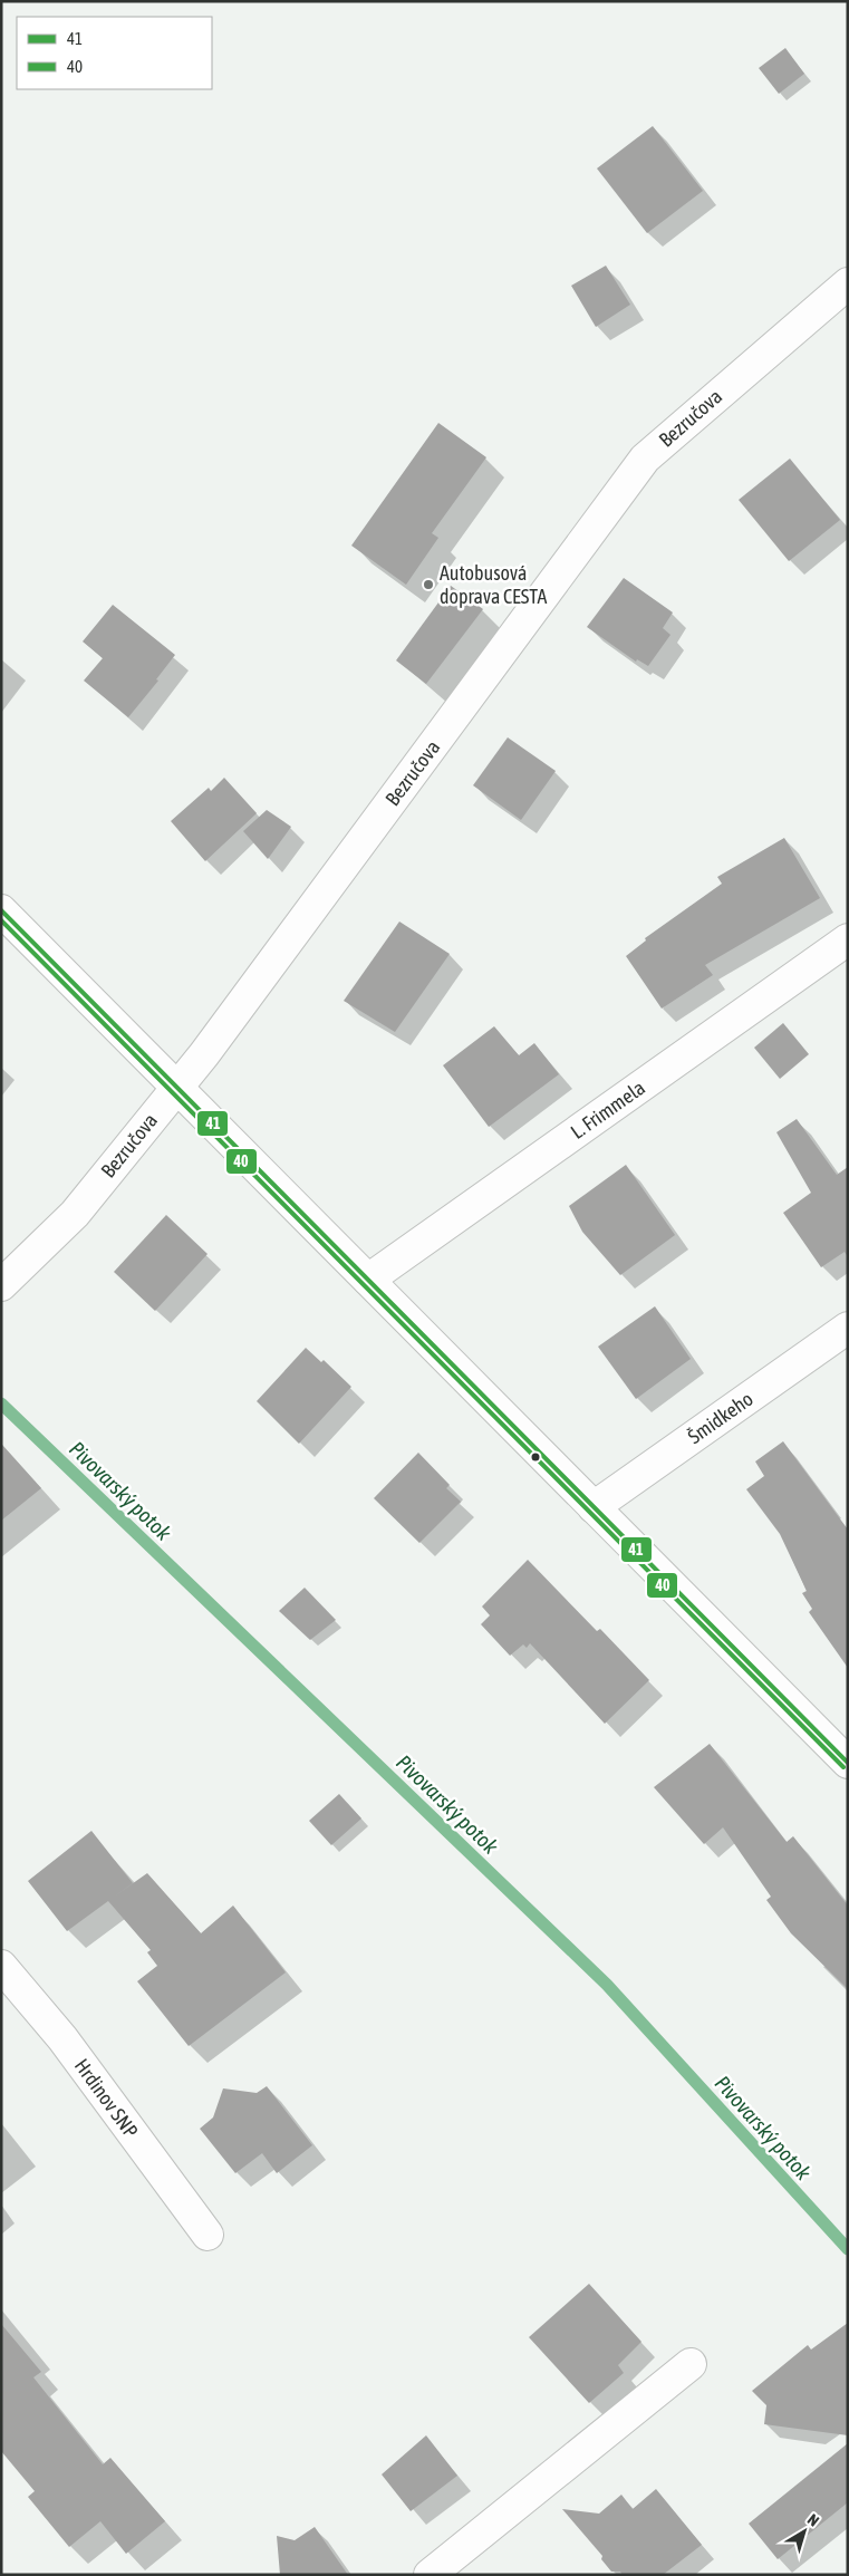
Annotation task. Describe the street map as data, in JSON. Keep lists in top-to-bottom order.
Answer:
{
  "streets": {
    "street": [
      "Bezručova",
      "L. Frimmela",
      "Šmidkeho",
      "Hrdinov SNP"
    ]
  },
  "water": ["Pivovarský potok"],
  "places": ["Autobusová doprava CESTA"],
  "lines": ["transit line 41", "transit line 40"],
  "legend": ["41", "40"],
  "north": "top right"
}
